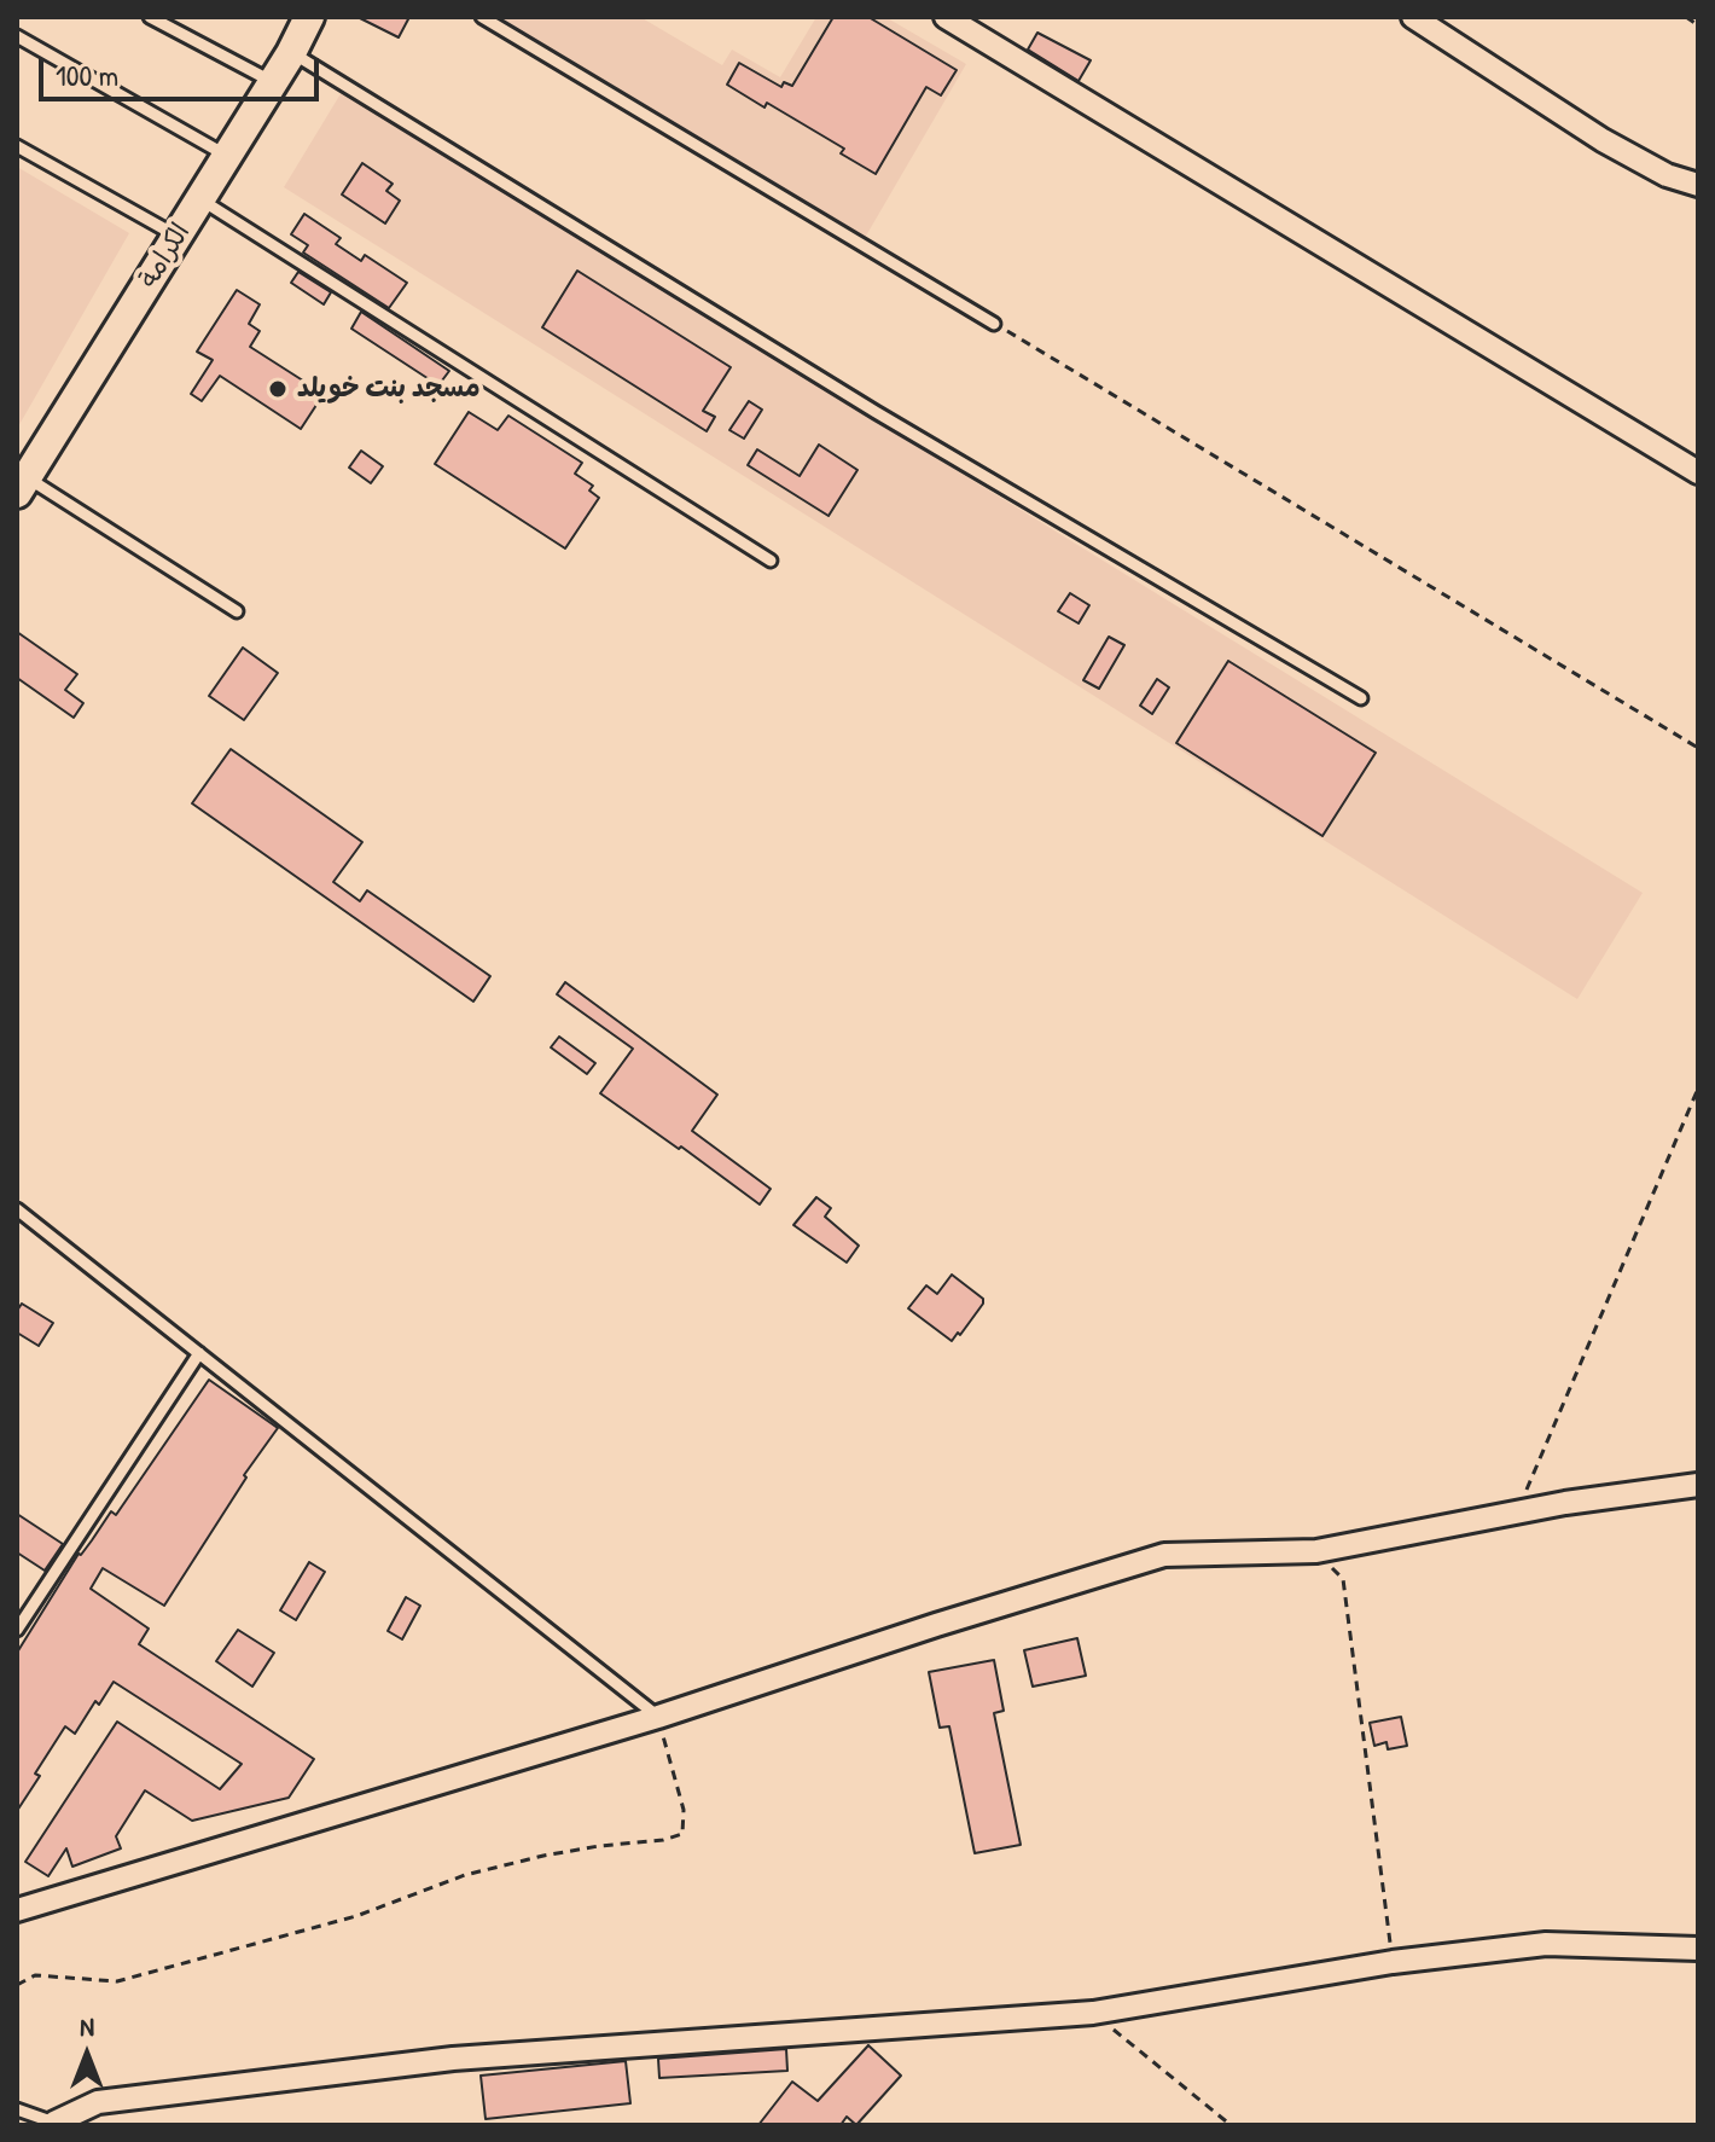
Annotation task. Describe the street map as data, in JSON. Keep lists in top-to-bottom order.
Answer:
{
  "streets": {
    "main road": ["الكرامة"]
  },
  "places": ["مسجد بنت خويلد"],
  "scale_bar": "100 m",
  "north": "top"
}
